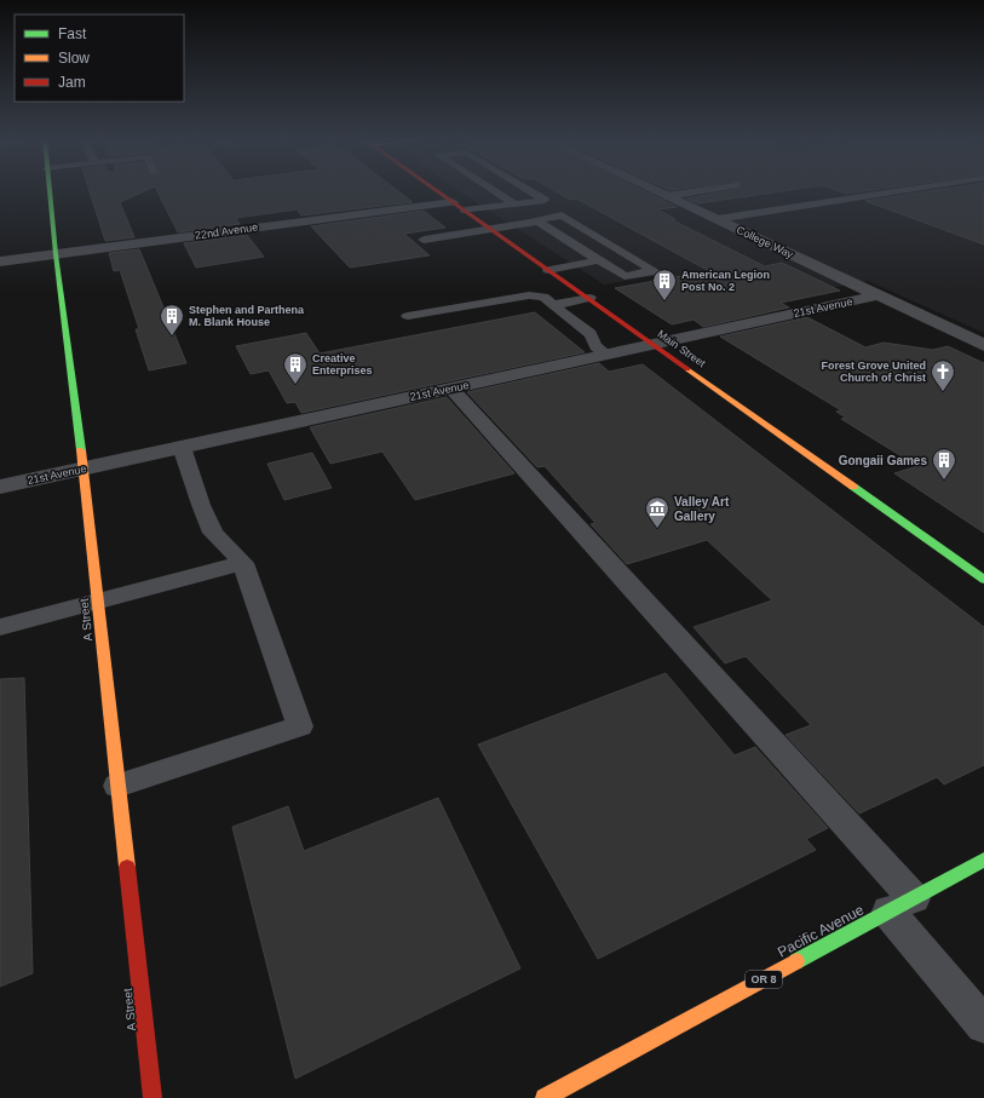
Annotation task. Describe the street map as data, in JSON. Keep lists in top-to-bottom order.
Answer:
{
  "streets": {
    "street": [
      "22nd Avenue",
      "College Way",
      "21st Avenue",
      "Main Street",
      "A Street",
      "Pacific Avenue",
      "OR 8"
    ]
  },
  "crossings": [
    ["22nd Avenue", "Main Street"],
    ["22nd Avenue", "A Street"],
    ["College Way", "21st Avenue"],
    ["21st Avenue", "Main Street"],
    ["21st Avenue", "A Street"]
  ],
  "places": {
    "building": [
      "American Legion Post No. 2",
      "Stephen and Parthena M. Blank House",
      "Creative Enterprises",
      "Gongaii Games"
    ],
    "church": ["Forest Grove United Church of Christ"],
    "museum": ["Valley Art Gallery"]
  },
  "legend": ["Fast", "Slow", "Jam"]
}
